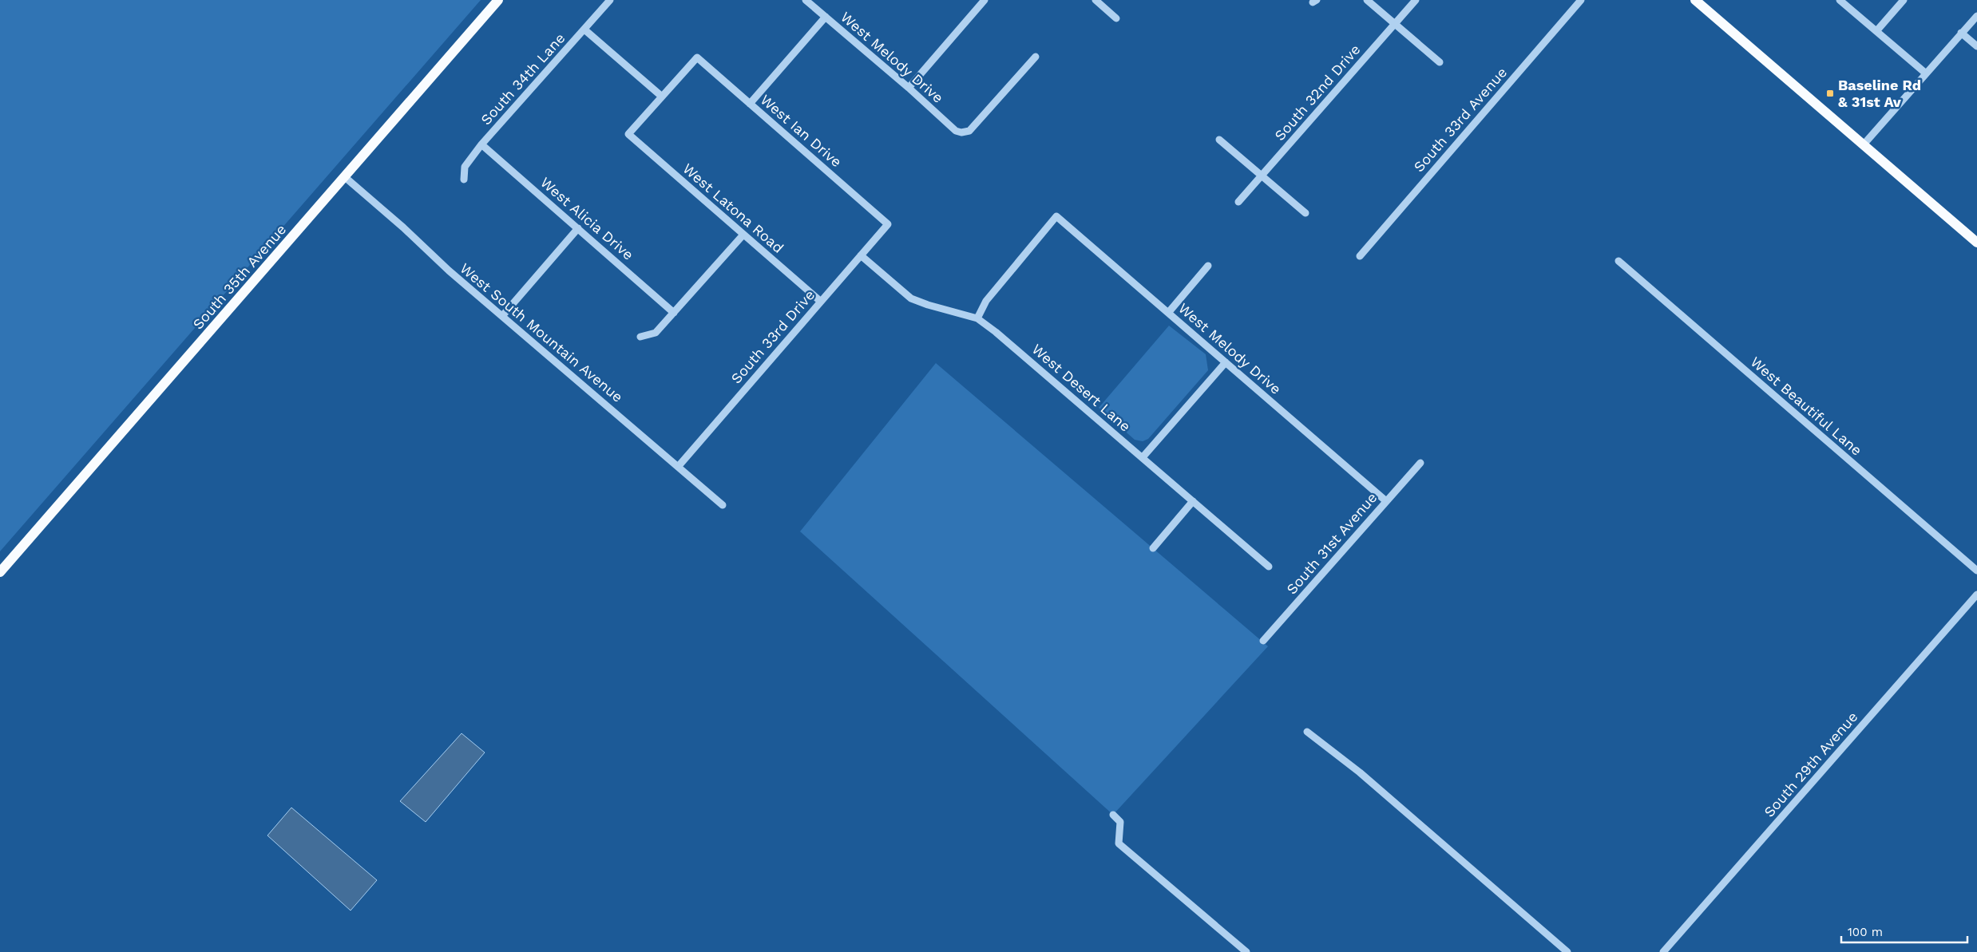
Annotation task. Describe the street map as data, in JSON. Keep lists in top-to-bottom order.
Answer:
{
  "streets": {
    "main road": ["South 35th Avenue"],
    "street": [
      "West Melody Drive",
      "South 34th Lane",
      "South 32nd Drive",
      "South 33rd Avenue",
      "West Ian Drive",
      "West Latona Road",
      "West Alicia Drive",
      "West South Mountain Avenue",
      "South 33rd Drive",
      "West Desert Lane",
      "West Beautiful Lane",
      "South 31st Avenue",
      "South 29th Avenue"
    ]
  },
  "crossings": [
    ["West Melody Drive", "West Desert Lane"],
    ["West Melody Drive", "South 31st Avenue"],
    ["South 34th Lane", "West Alicia Drive"],
    ["West Ian Drive", "West Latona Road"],
    ["West Ian Drive", "South 33rd Drive"],
    ["West Latona Road", "South 33rd Drive"],
    ["South 35th Avenue", "West South Mountain Avenue"],
    ["West South Mountain Avenue", "South 33rd Drive"],
    ["South 33rd Drive", "West Desert Lane"]
  ],
  "places": {
    "transit": ["Baseline Rd & 31st Av"]
  },
  "scale_bar": "100 m"
}
